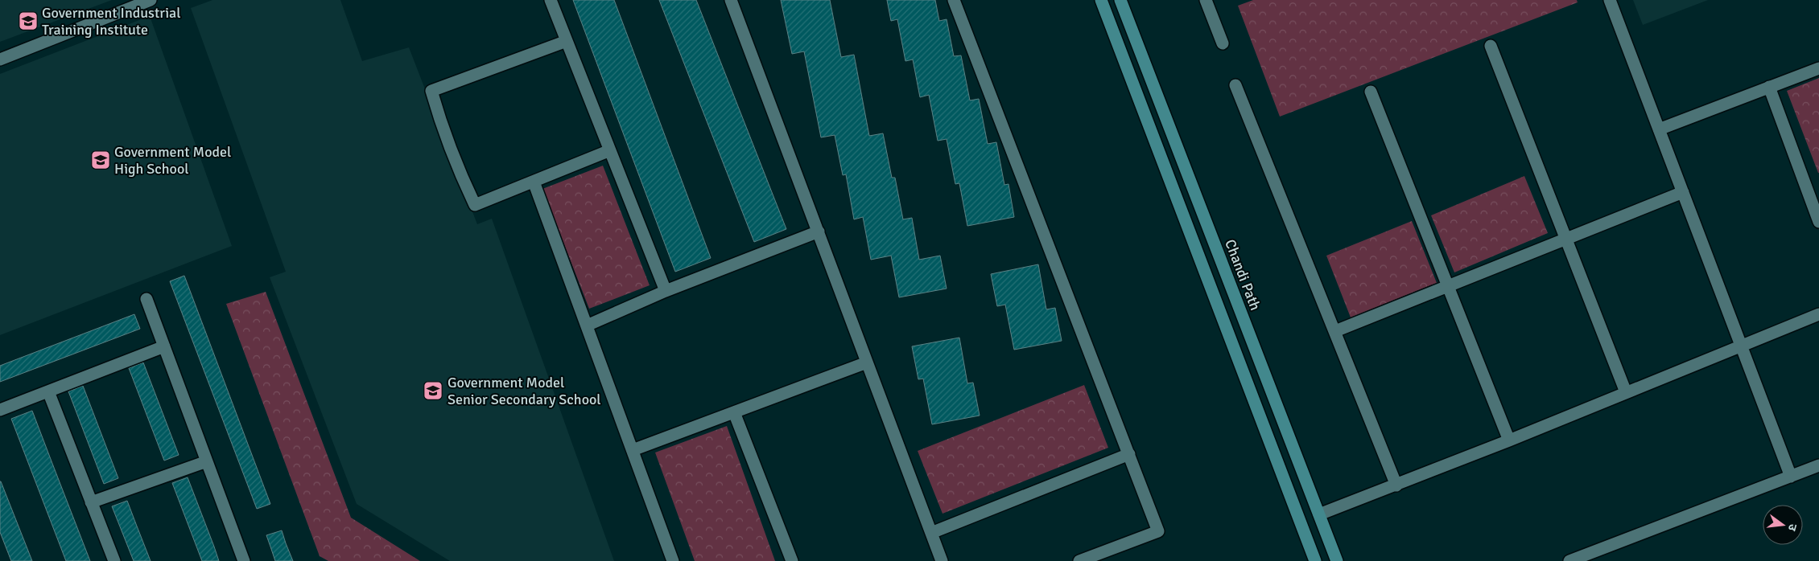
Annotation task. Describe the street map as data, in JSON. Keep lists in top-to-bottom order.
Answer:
{
  "streets": {
    "main road": ["Chandi Path"]
  },
  "places": {
    "school or university": ["Government Industrial Training Institute", "Government Model High School", "Government Model Senior Secondary School"]
  },
  "north": "right"
}
